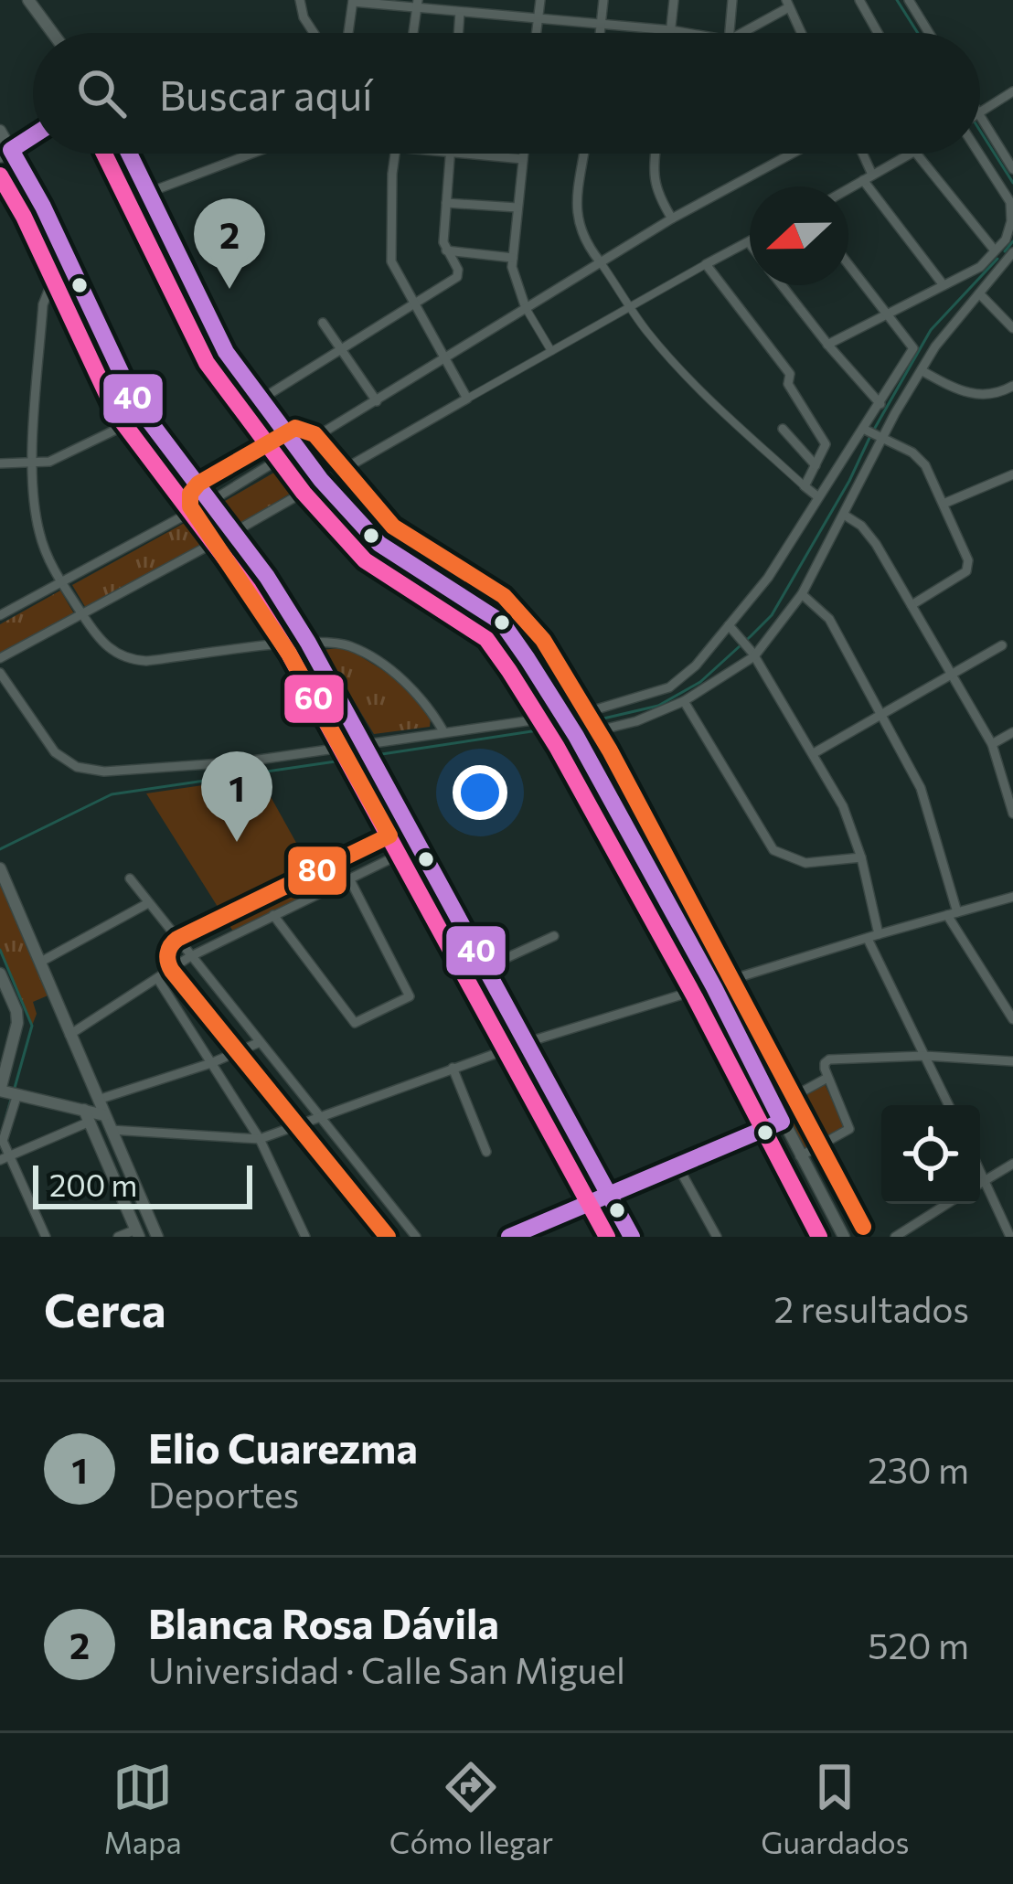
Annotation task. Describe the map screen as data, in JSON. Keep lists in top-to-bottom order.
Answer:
{
  "lines": ["transit line 40", "transit line 60", "transit line 80"],
  "scale_bar": "200 m",
  "north": "left",
  "page": {
    "search": "Buscar aquí",
    "pins": ["2", "1"],
    "scale": "200 m",
    "heading": ["Cerca", "2 resultados"],
    "list": [
      {
        "mark": "1",
        "name": "Elio Cuarezma",
        "note": "Deportes",
        "value": "230 m"
      },
      {
        "mark": "2",
        "name": "Blanca Rosa Dávila",
        "note": "Universidad · Calle San Miguel",
        "value": "520 m"
      }
    ],
    "nav": ["Mapa", "Cómo llegar", "Guardados"]
  }
}
